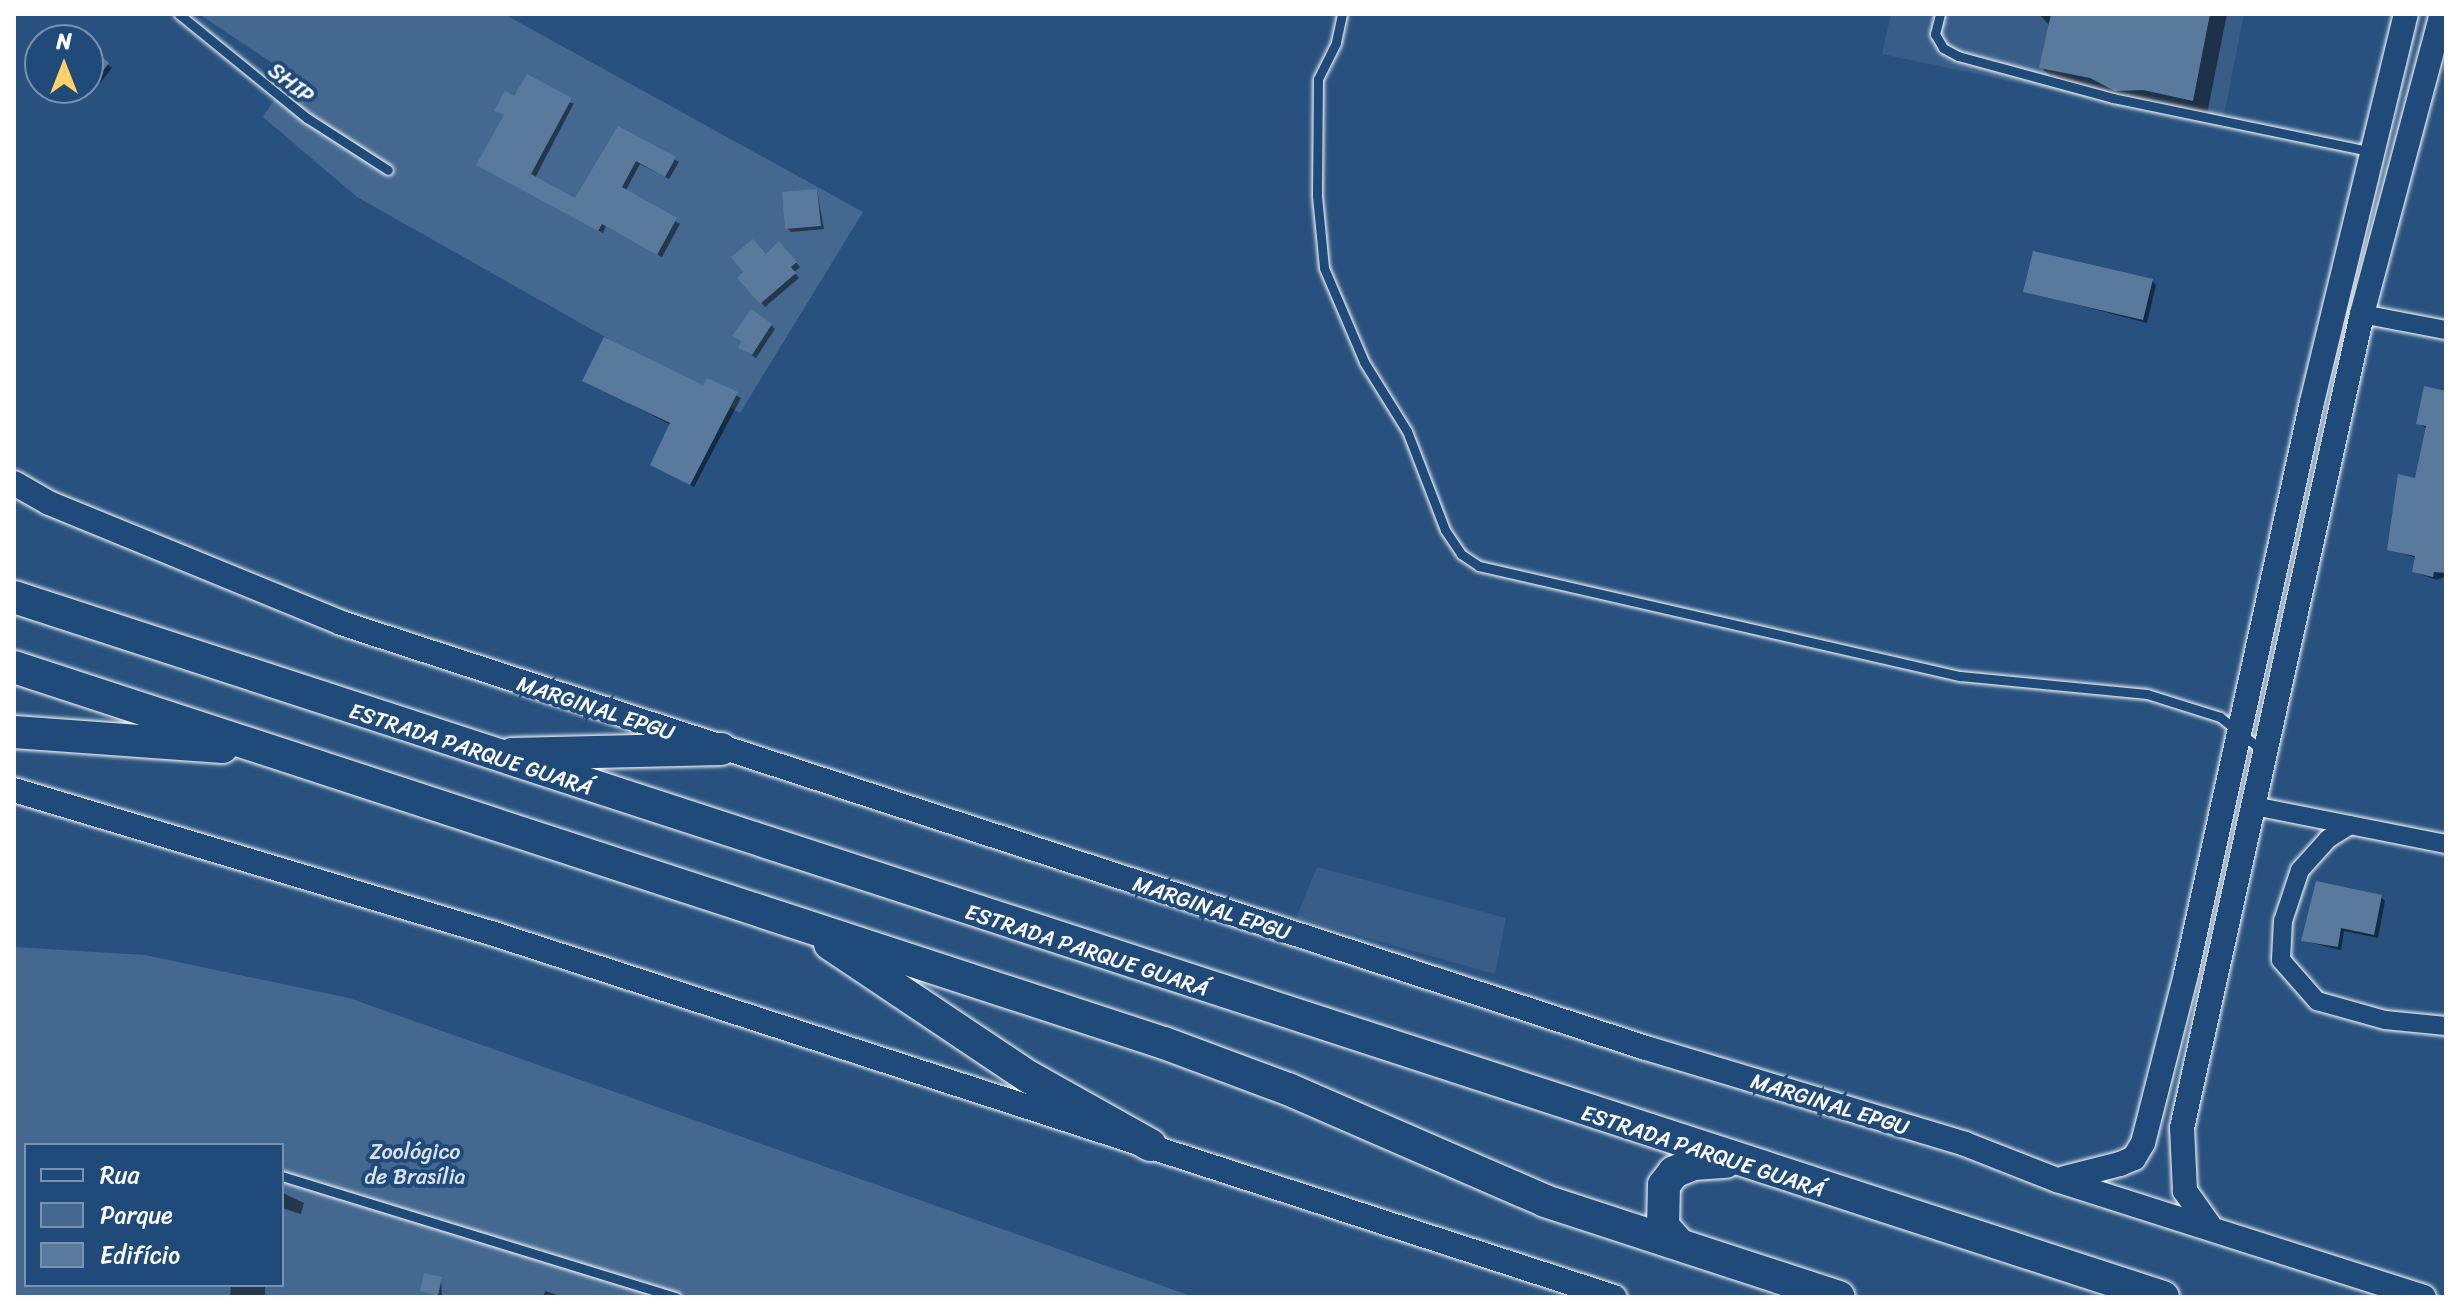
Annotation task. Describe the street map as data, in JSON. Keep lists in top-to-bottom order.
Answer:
{
  "streets": {
    "highway": ["ESTRADA PARQUE GUARÁ"],
    "street": ["MARGINAL EPGU"],
    "lane": ["SHIP"]
  },
  "parks": ["Zoológico de Brasília"],
  "legend": ["Rua", "Parque", "Edifício"],
  "north": "top"
}
